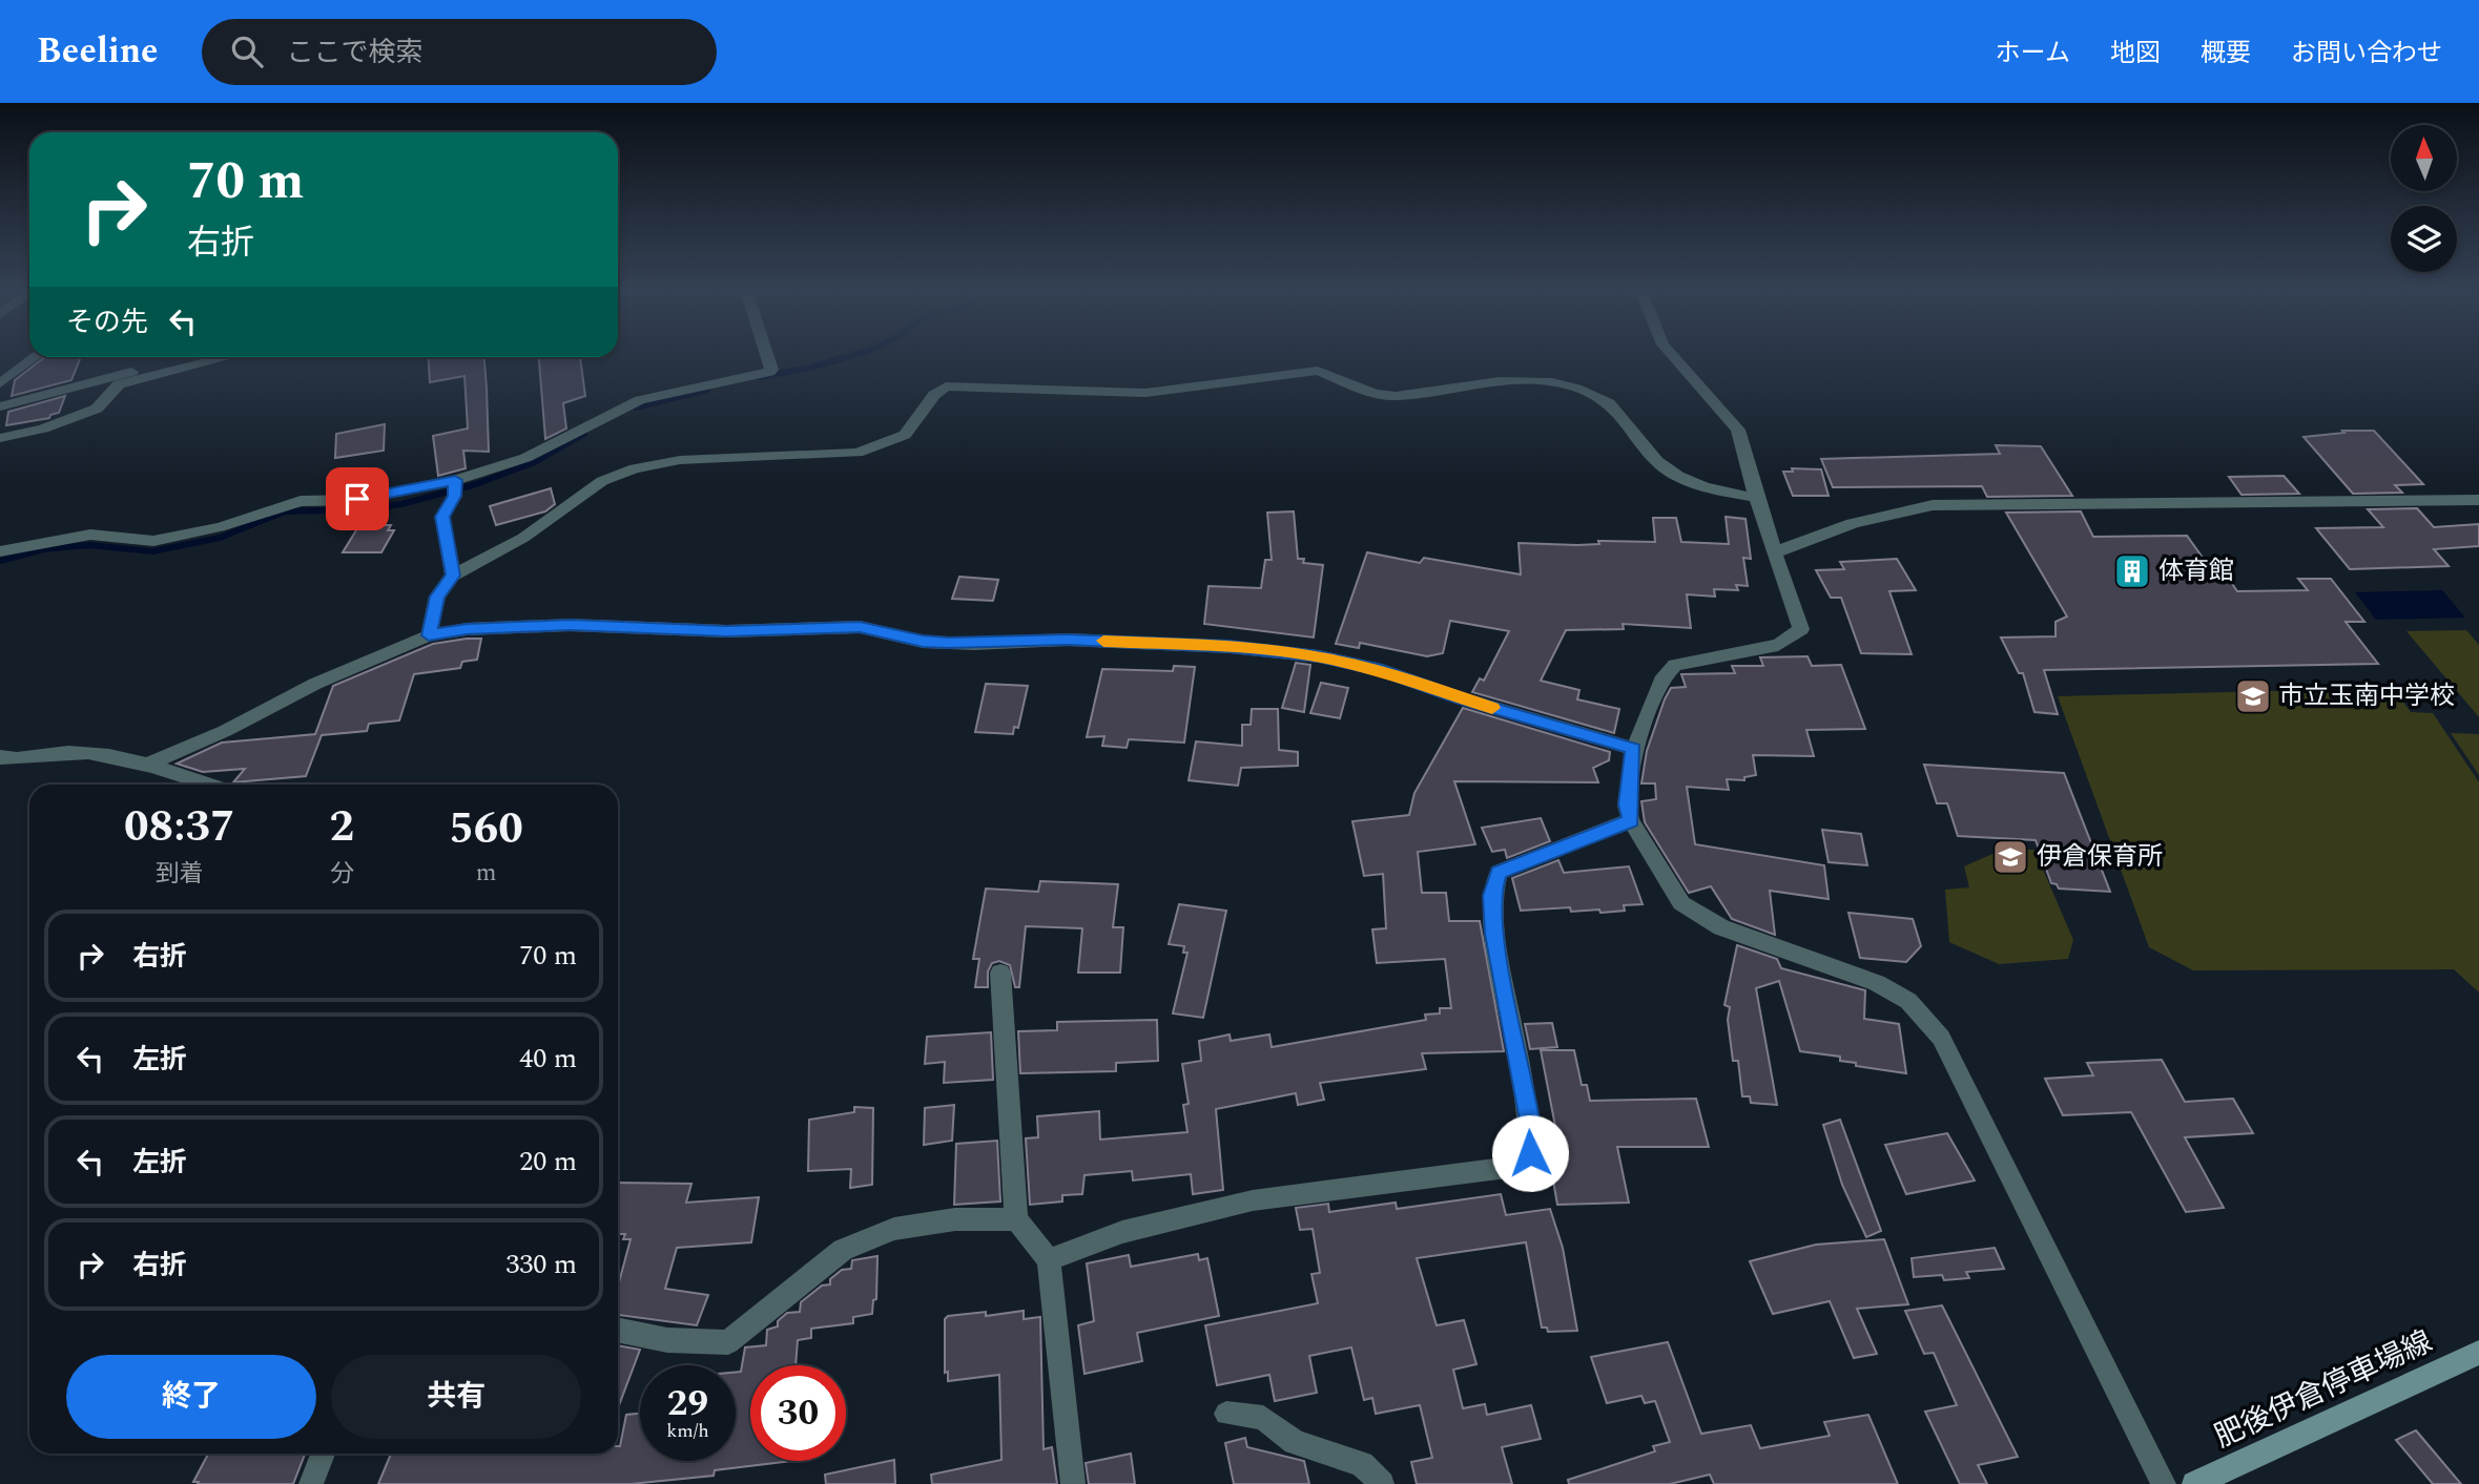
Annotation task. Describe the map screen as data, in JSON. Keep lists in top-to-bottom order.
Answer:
{
  "streets": {
    "main road": ["肥後伊倉停車場線"]
  },
  "places": {
    "building": ["体育館"],
    "school or university": ["市立玉南中学校", "伊倉保育所"]
  },
  "north": "top",
  "page": {
    "header": "Beeline",
    "search": "ここで検索",
    "nav": [
      "ホーム",
      "地図",
      "概要",
      "お問い合わせ"
    ],
    "turn": ["70 m", "右折"],
    "then": "その先",
    "eta": [
      "08:37",
      "到着",
      "2",
      "分",
      "560",
      "m"
    ],
    "list": [
      {
        "name": "右折",
        "value": "70 m"
      },
      {
        "name": "左折",
        "value": "40 m"
      },
      {
        "name": "左折",
        "value": "20 m"
      },
      {
        "name": "右折",
        "value": "330 m"
      }
    ],
    "buttons": ["終了", "共有"],
    "speed": "29 km/h",
    "limit": "30"
  }
}
